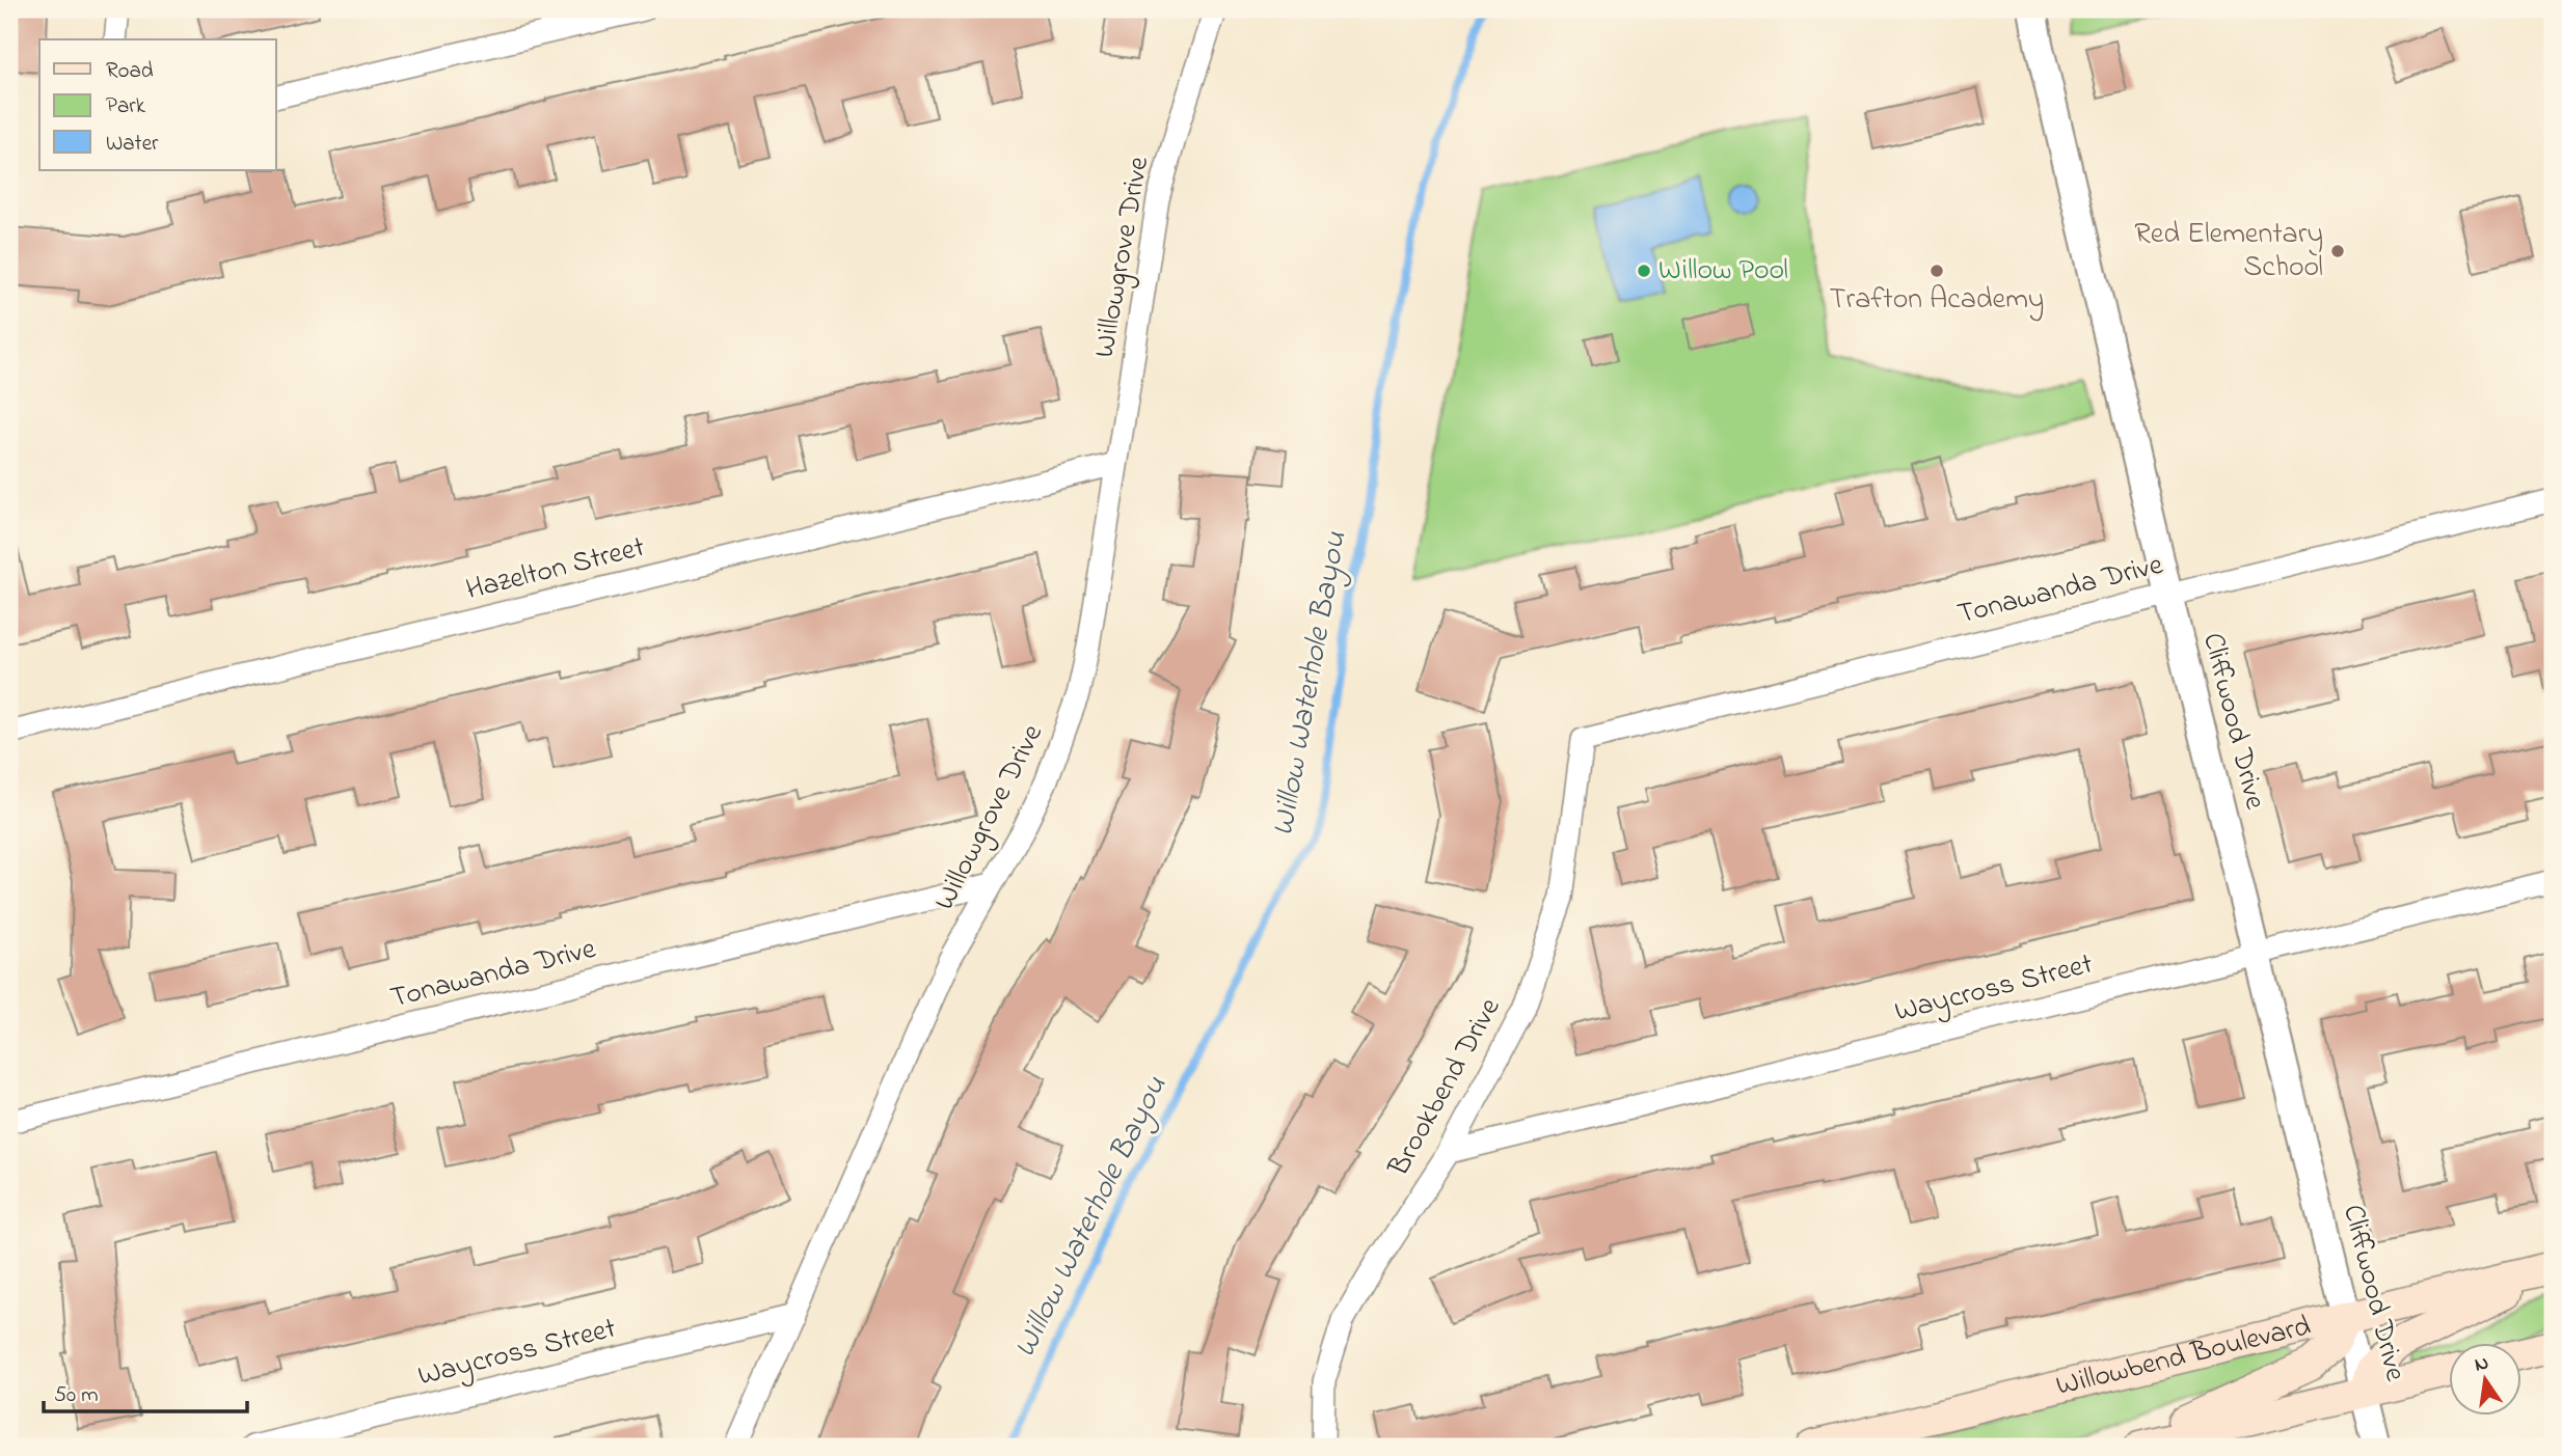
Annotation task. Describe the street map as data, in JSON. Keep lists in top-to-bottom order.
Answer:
{
  "streets": {
    "main road": ["Willowbend Boulevard"],
    "street": [
      "Willowgrove Drive",
      "Hazelton Street",
      "Tonawanda Drive",
      "Cliffwood Drive",
      "Waycross Street",
      "Brookbend Drive"
    ]
  },
  "crossings": [
    ["Willowgrove Drive", "Hazelton Street"],
    ["Willowgrove Drive", "Tonawanda Drive"],
    ["Willowgrove Drive", "Waycross Street"],
    ["Tonawanda Drive", "Cliffwood Drive"],
    ["Tonawanda Drive", "Brookbend Drive"],
    ["Cliffwood Drive", "Waycross Street"],
    ["Cliffwood Drive", "Willowbend Boulevard"],
    ["Waycross Street", "Brookbend Drive"]
  ],
  "water": ["Willow Waterhole Bayou"],
  "places": ["Red Elementary School", "Willow Pool", "Trafton Academy"],
  "legend": ["Road", "Park", "Water"],
  "scale_bar": "50 m",
  "north": "top"
}
